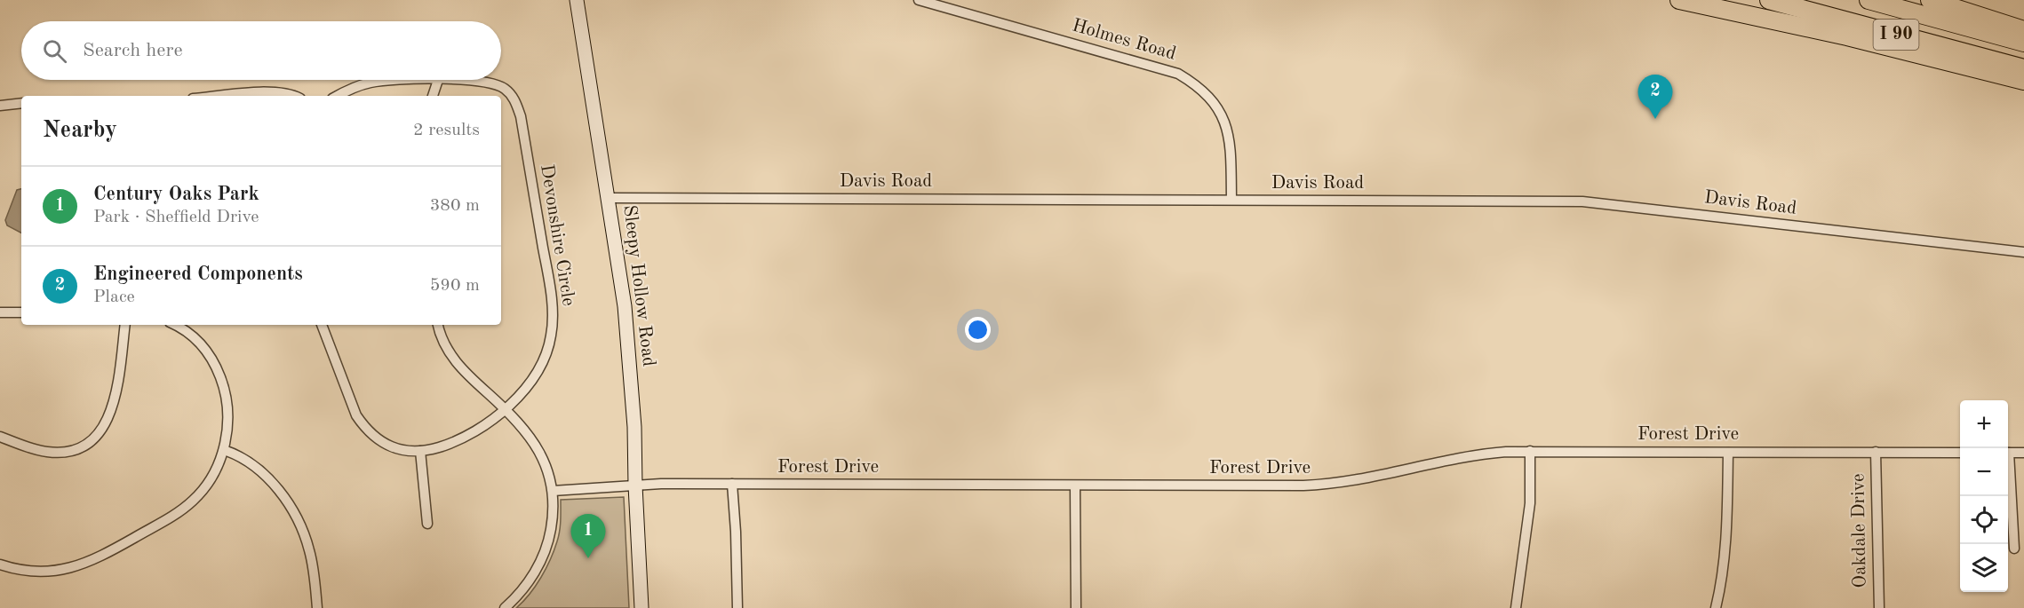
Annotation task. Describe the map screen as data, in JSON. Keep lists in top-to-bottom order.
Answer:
{
  "streets": {
    "highway": ["I 90"],
    "main road": ["Sleepy Hollow Road"],
    "street": [
      "Holmes Road",
      "Davis Road",
      "Devonshire Circle",
      "Forest Drive",
      "Oakdale Drive"
    ]
  },
  "crossings": [
    ["Holmes Road", "Davis Road"],
    ["Davis Road", "Sleepy Hollow Road"],
    ["Sleepy Hollow Road", "Forest Drive"],
    ["Forest Drive", "Oakdale Drive"]
  ],
  "page": {
    "search": "Search here",
    "pins": ["2", "1"],
    "heading": ["Nearby", "2 results"],
    "list": [
      {
        "mark": "1",
        "name": "Century Oaks Park",
        "note": "Park · Sheffield Drive",
        "value": "380 m"
      },
      {
        "mark": "2",
        "name": "Engineered Components",
        "note": "Place",
        "value": "590 m"
      }
    ],
    "map_buttons": ["+", "−"]
  }
}
